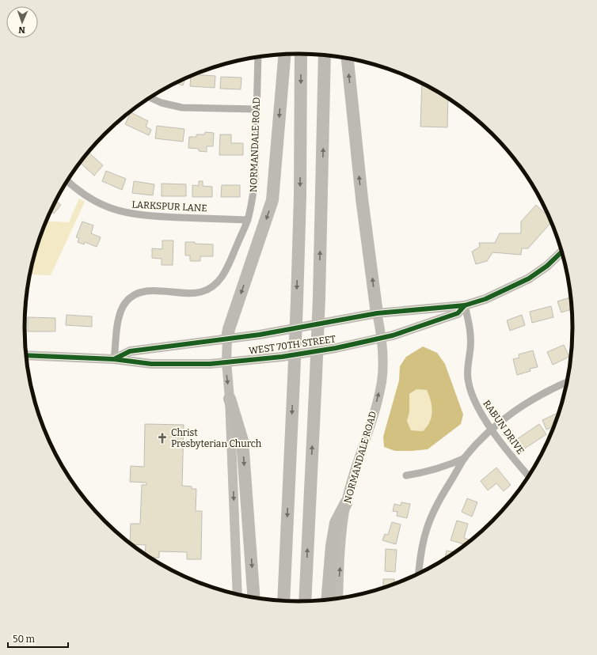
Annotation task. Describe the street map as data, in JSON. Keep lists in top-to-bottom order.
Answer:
{
  "streets": {
    "street": [
      "NORMANDALE ROAD",
      "LARKSPUR LANE",
      "WEST 70TH STREET",
      "RABUN DRIVE"
    ]
  },
  "crossings": [
    ["NORMANDALE ROAD", "LARKSPUR LANE"],
    ["NORMANDALE ROAD", "WEST 70TH STREET"],
    ["WEST 70TH STREET", "RABUN DRIVE"]
  ],
  "one_way": ["NORMANDALE ROAD"],
  "places": {
    "church": ["Christ Presbyterian Church"]
  },
  "scale_bar": "50 m",
  "north": "bottom"
}
